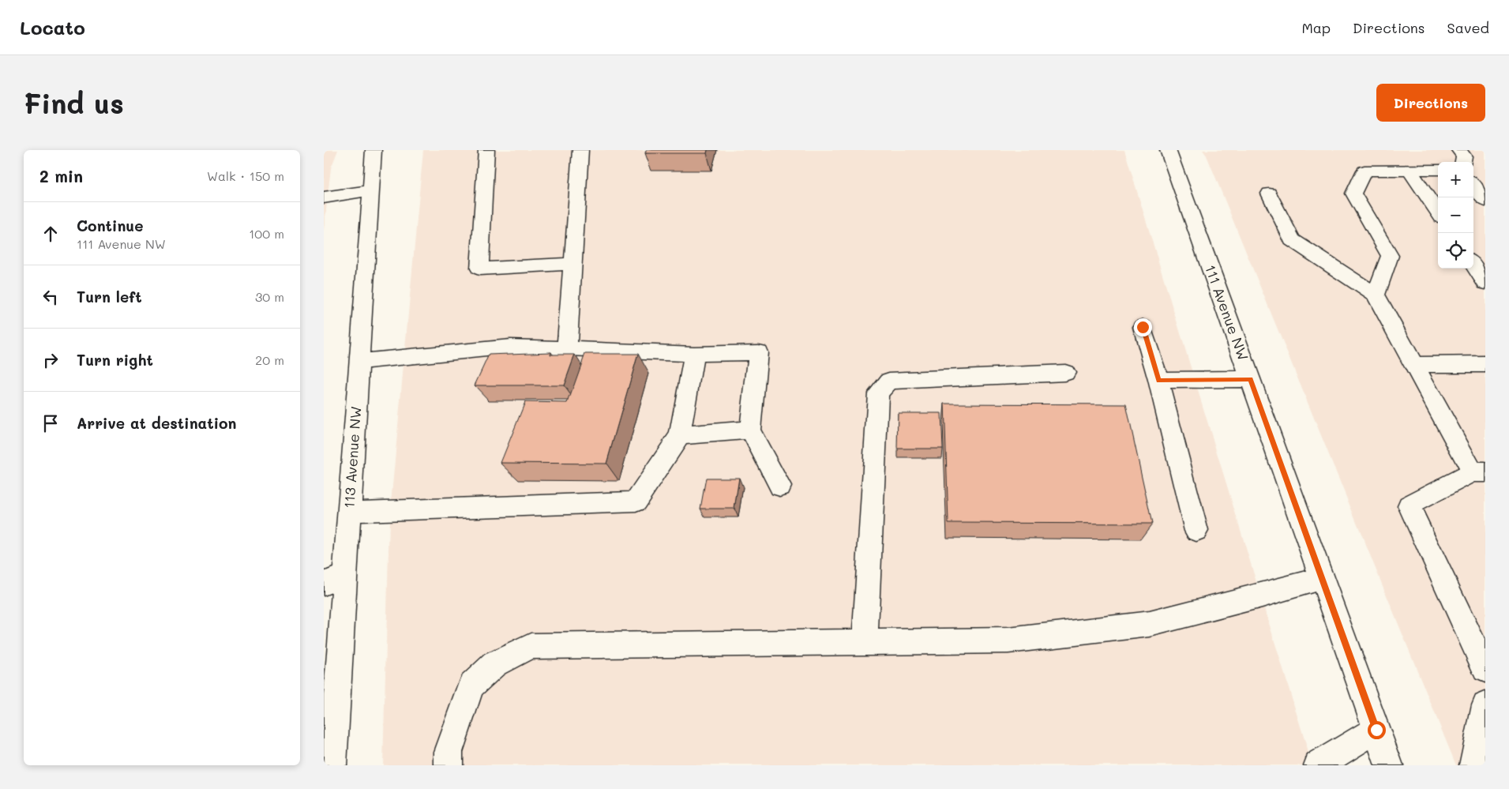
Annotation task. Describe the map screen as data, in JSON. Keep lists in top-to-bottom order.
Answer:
{
  "streets": {
    "street": ["111 Avenue NW", "113 Avenue NW"]
  },
  "page": {
    "header": "Locato",
    "nav": ["Map", "Directions", "Saved"],
    "buttons": "Directions",
    "title": "Find us",
    "heading": ["2 min", "Walk · 150 m"],
    "map_buttons": ["+", "−"],
    "list": [
      ["Continue", "111 Avenue NW", "100 m"],
      ["Turn left", "30 m"],
      ["Turn right", "20 m"],
      "Arrive at destination"
    ]
  }
}
